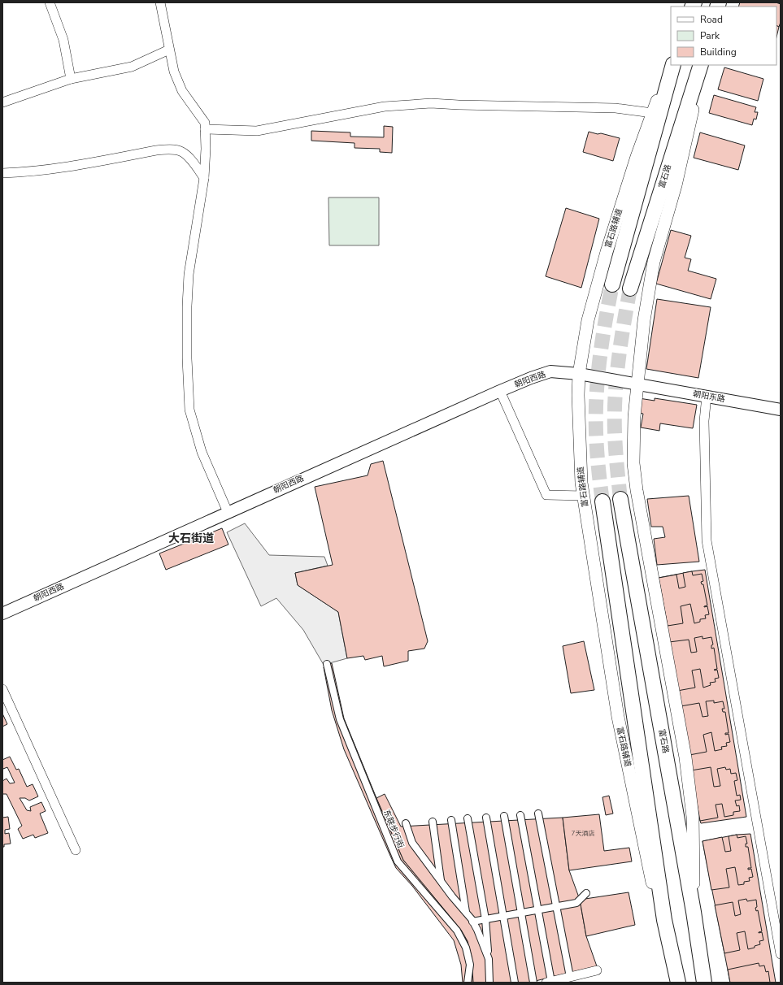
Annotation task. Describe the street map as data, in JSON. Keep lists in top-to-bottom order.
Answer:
{
  "streets": {
    "highway": ["富石路"],
    "main road": ["富石路辅道"],
    "street": ["朝阳西路", "朝阳东路", "东联步行街"]
  },
  "crossings": [
    ["富石路辅道", "朝阳西路"],
    ["朝阳西路", "朝阳东路"]
  ],
  "districts": ["大石街道"],
  "house_numbers": ["7天酒店"],
  "legend": ["Road", "Park", "Building"]
}
